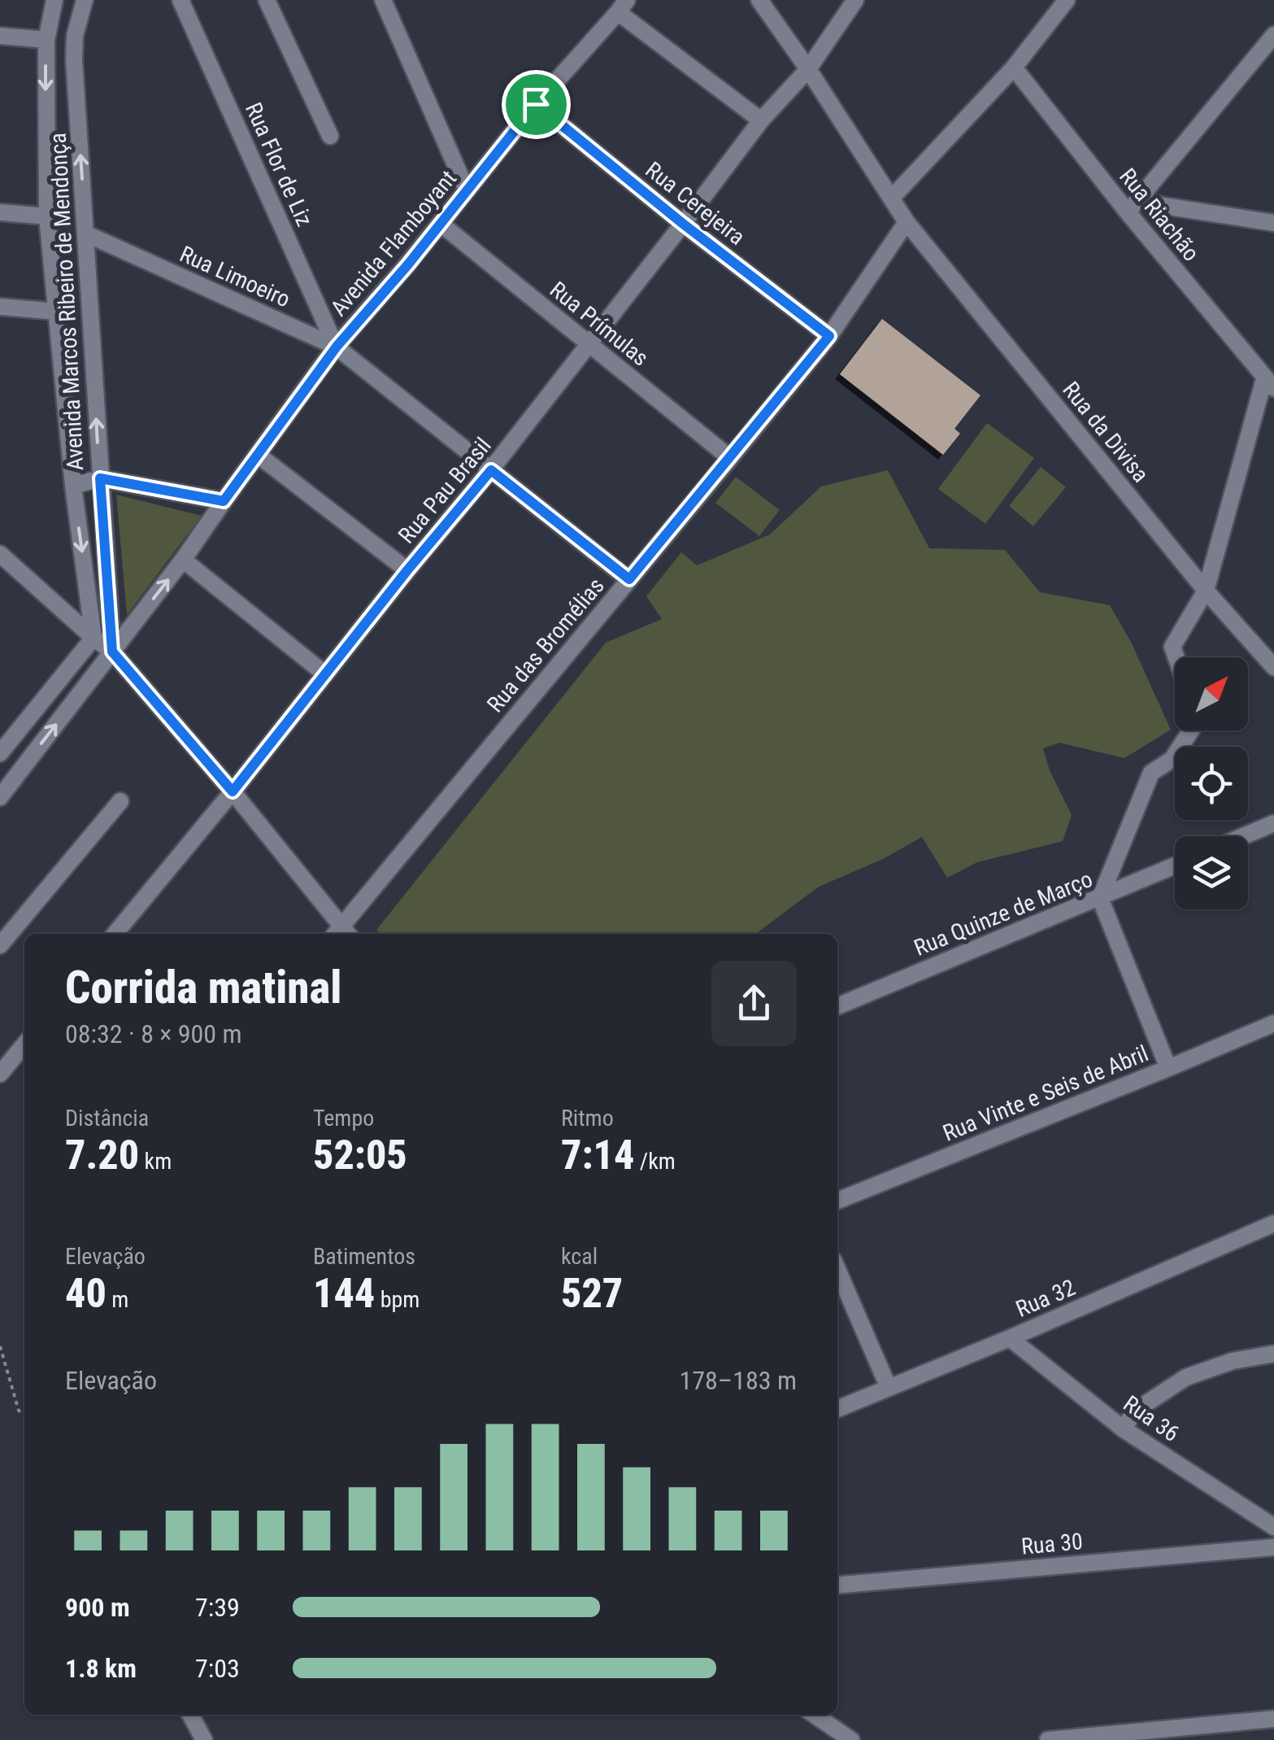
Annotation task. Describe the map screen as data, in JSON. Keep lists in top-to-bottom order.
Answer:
{
  "streets": {
    "street": [
      "Rua Flor de Liz",
      "Rua Cerejeira",
      "Rua Riachão",
      "Avenida Flamboyant",
      "Rua Limoeiro",
      "Avenida Marcos Ribeiro de Mendonça",
      "Rua Prímulas",
      "Rua da Divisa",
      "Rua Pau Brasil",
      "Rua das Bromélias",
      "Rua Quinze de Março",
      "Rua Vinte e Seis de Abril",
      "Rua 32",
      "Rua 36",
      "Rua 30"
    ]
  },
  "crossings": [
    ["Rua Flor de Liz", "Avenida Flamboyant"],
    ["Rua Flor de Liz", "Rua Limoeiro"],
    ["Rua Cerejeira", "Avenida Flamboyant"],
    ["Rua Cerejeira", "Rua Pau Brasil"],
    ["Rua Cerejeira", "Rua das Bromélias"],
    ["Avenida Flamboyant", "Rua Limoeiro"],
    ["Avenida Flamboyant", "Avenida Marcos Ribeiro de Mendonça"],
    ["Avenida Flamboyant", "Rua Prímulas"],
    ["Rua Limoeiro", "Avenida Marcos Ribeiro de Mendonça"],
    ["Rua Limoeiro", "Rua Pau Brasil"],
    ["Rua Limoeiro", "Rua das Bromélias"],
    ["Rua Prímulas", "Rua Pau Brasil"],
    ["Rua Prímulas", "Rua das Bromélias"],
    ["Rua da Divisa", "Rua Pau Brasil"],
    ["Rua da Divisa", "Rua das Bromélias"],
    ["Rua 32", "Rua 36"]
  ],
  "north": "top right",
  "page": {
    "heading": ["Corrida matinal", "08:32 · 8 × 900 m"],
    "stats": [
      ["Distância", "7.20 km"],
      ["Tempo", "52:05"],
      ["Ritmo", "7:14 /km"],
      ["Elevação", "40 m"],
      ["Batimentos", "144 bpm"],
      ["kcal", "527"]
    ],
    "chart": ["Elevação", "178–183 m"],
    "list": [
      {
        "name": "900 m",
        "note": "7:39"
      },
      {
        "name": "1.8 km",
        "note": "7:03"
      }
    ]
  }
}
